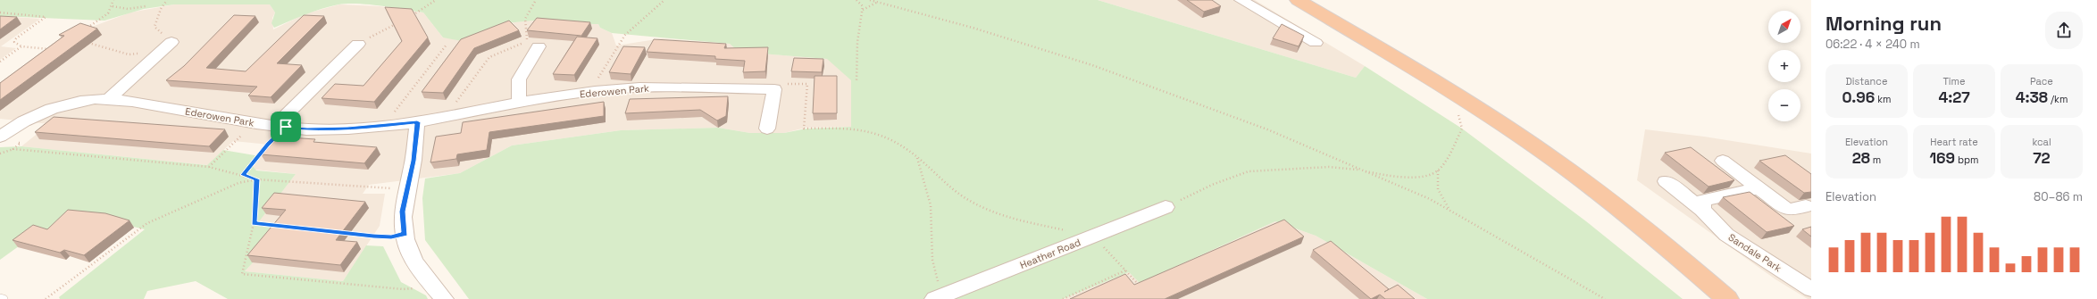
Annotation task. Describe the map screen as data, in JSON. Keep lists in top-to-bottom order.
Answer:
{
  "streets": {
    "street": ["Ederowen Park", "Sandale Park", "Heather Road"]
  },
  "north": "top right",
  "page": {
    "heading": ["Morning run", "06:22 · 4 × 240 m"],
    "map_buttons": ["+", "−"],
    "stats": [
      ["Distance", "0.96 km"],
      ["Time", "4:27"],
      ["Pace", "4:38 /km"],
      ["Elevation", "28 m"],
      ["Heart rate", "169 bpm"],
      ["kcal", "72"]
    ],
    "chart": ["Elevation", "80–86 m"]
  }
}
